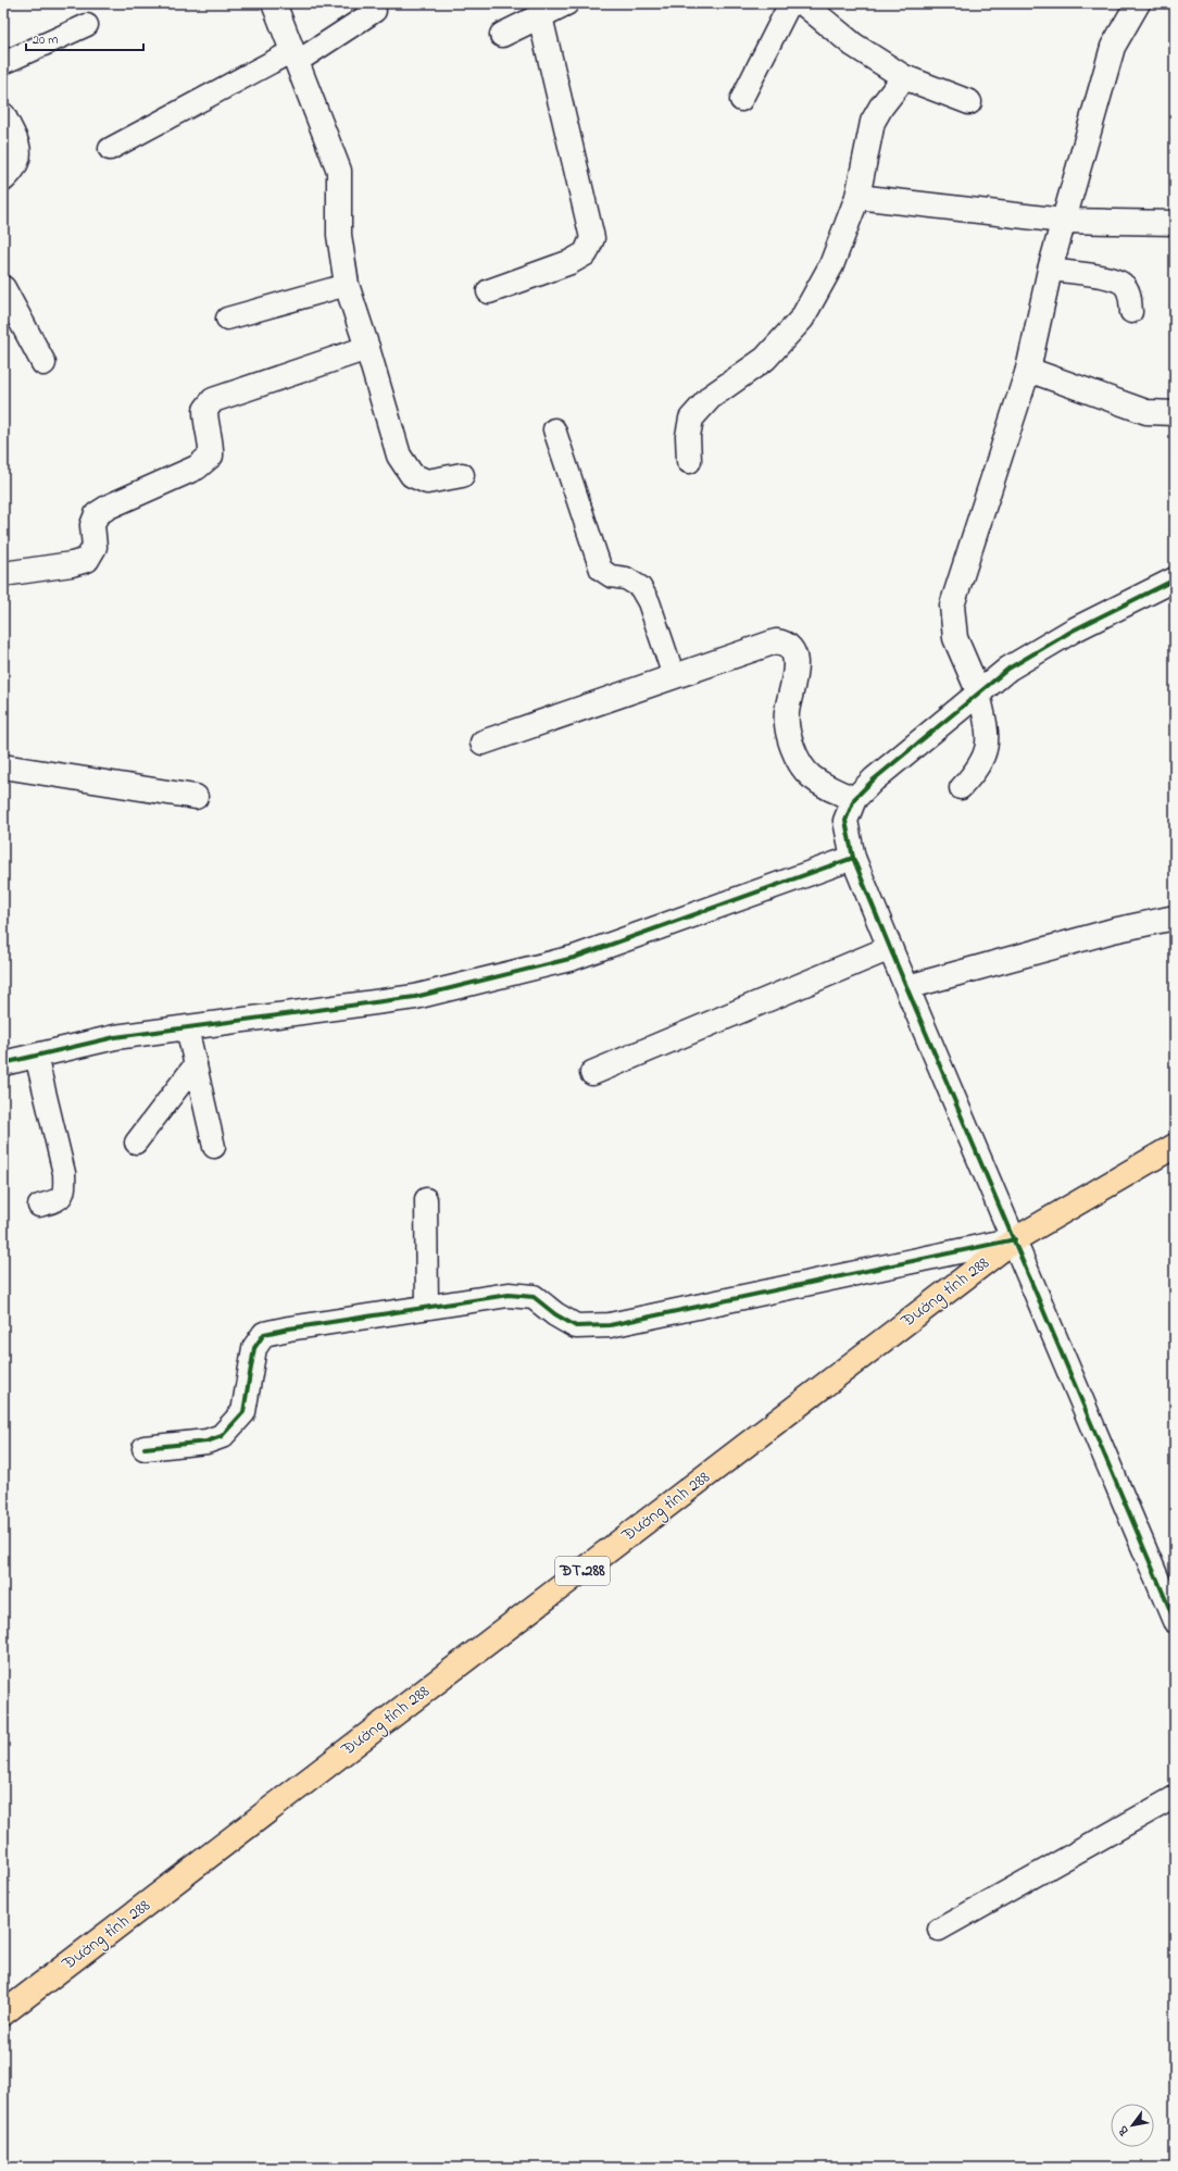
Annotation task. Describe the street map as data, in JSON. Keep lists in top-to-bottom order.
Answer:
{
  "streets": {
    "main road": ["Đường tỉnh 288", "ĐT.288"]
  },
  "scale_bar": "20 m",
  "north": "bottom left"
}
